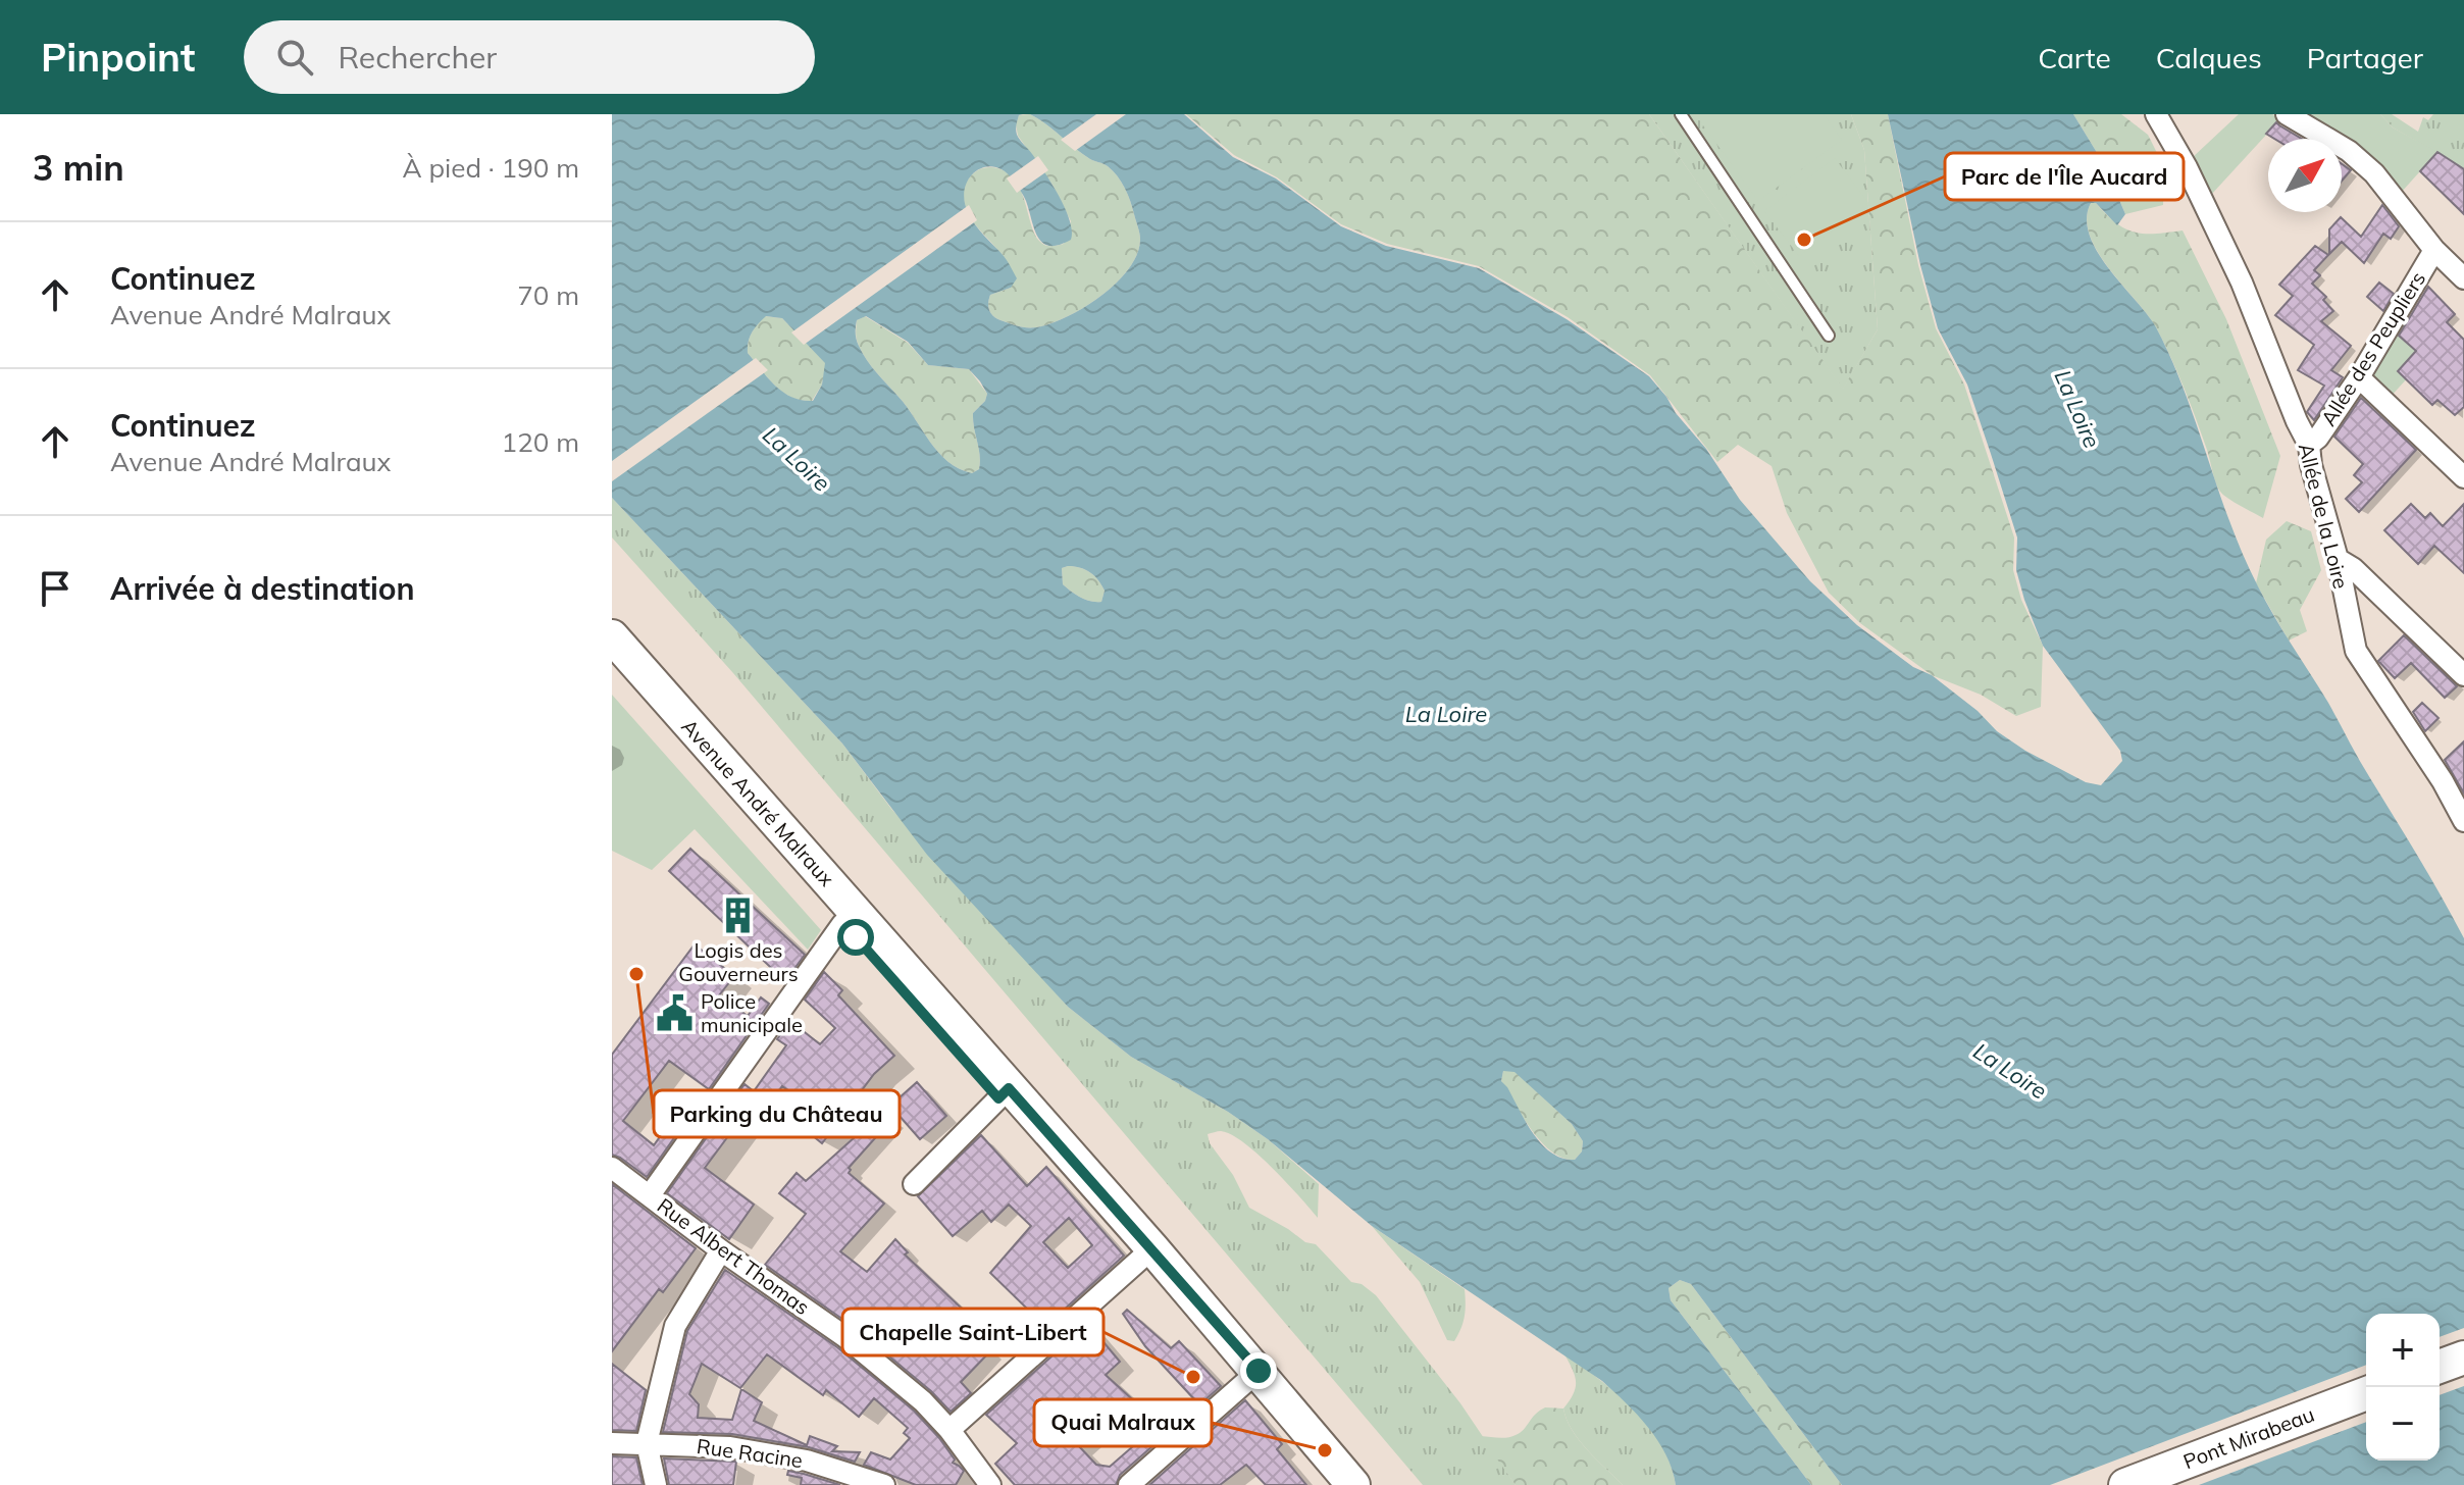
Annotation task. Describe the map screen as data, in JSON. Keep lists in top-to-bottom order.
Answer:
{
  "streets": {
    "main road": ["Avenue André Malraux", "Pont Mirabeau"],
    "street": [
      "Allée des Peupliers",
      "Allée de la Loire",
      "Rue Albert Thomas",
      "Rue Racine"
    ]
  },
  "crossings": [
    ["Allée des Peupliers", "Allée de la Loire"]
  ],
  "water": ["La Loire"],
  "places": {
    "other": [
      "Parc de l'Île Aucard",
      "Parking du Château",
      "Chapelle Saint-Libert",
      "Quai Malraux"
    ],
    "building": ["Logis des Gouverneurs"],
    "public building": ["Police municipale"]
  },
  "north": "top right",
  "page": {
    "header": "Pinpoint",
    "search": "Rechercher",
    "nav": ["Carte", "Calques", "Partager"],
    "heading": ["3 min", "À pied · 190 m"],
    "list": [
      ["Continuez", "Avenue André Malraux", "70 m"],
      ["Continuez", "Avenue André Malraux", "120 m"],
      "Arrivée à destination"
    ],
    "map_buttons": ["+", "−"]
  }
}
